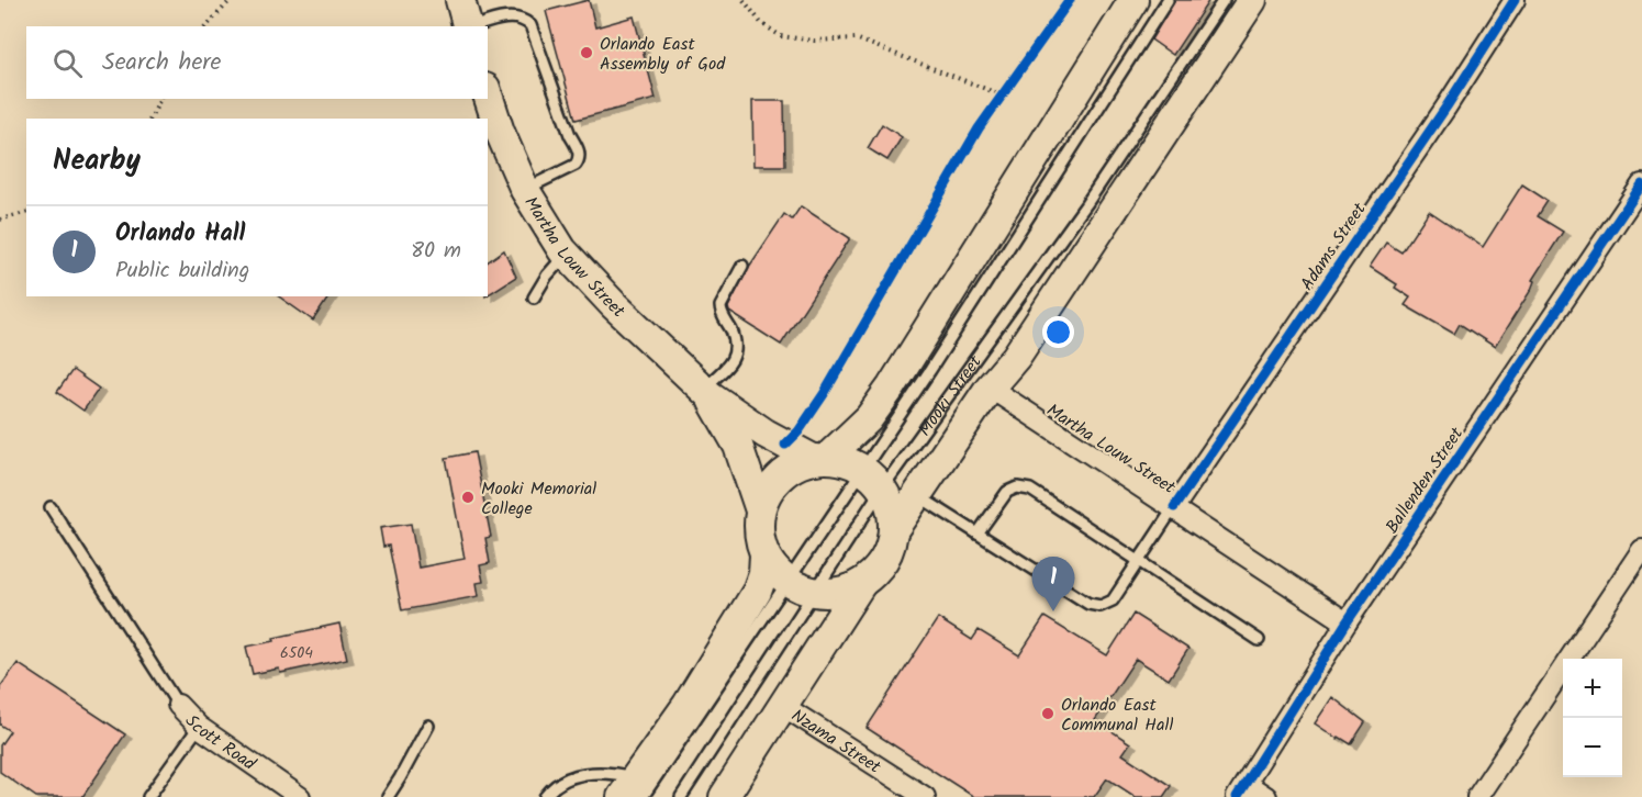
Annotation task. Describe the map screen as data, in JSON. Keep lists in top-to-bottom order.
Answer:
{
  "streets": {
    "main road": ["Martha Louw Street", "Mooki Street"],
    "street": [
      "Adams Street",
      "Ballenden Street",
      "Scott Road",
      "Nzama Street"
    ]
  },
  "crossings": [
    ["Adams Street", "Martha Louw Street"],
    ["Martha Louw Street", "Mooki Street"],
    ["Martha Louw Street", "Ballenden Street"]
  ],
  "places": ["Orlando East Assembly of God", "Mooki Memorial College", "Orlando East Communal Hall"],
  "house_numbers": ["6504"],
  "page": {
    "search": "Search here",
    "heading": "Nearby",
    "list": [
      {
        "mark": "1",
        "name": "Orlando Hall",
        "note": "Public building",
        "value": "80 m"
      }
    ],
    "pins": "1",
    "map_buttons": ["+", "−"]
  }
}
